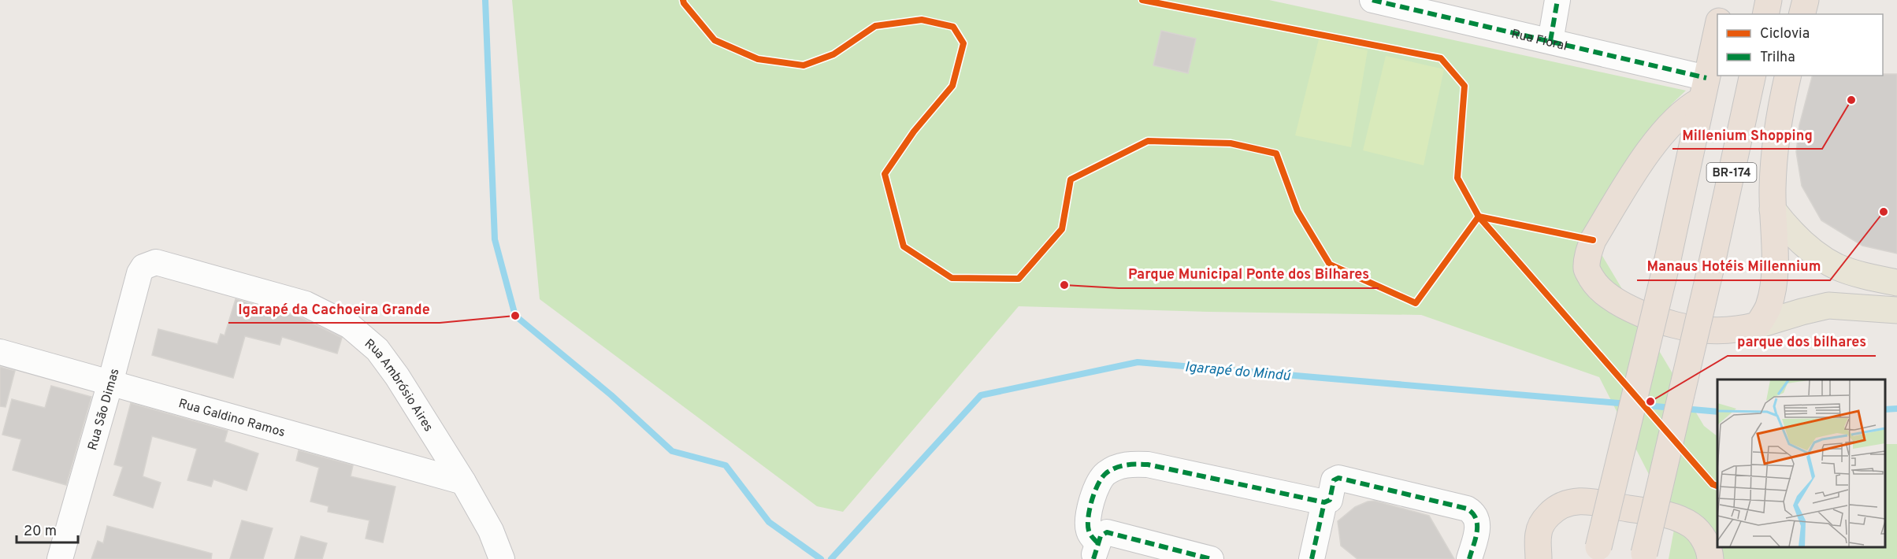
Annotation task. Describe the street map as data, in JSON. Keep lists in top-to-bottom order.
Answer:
{
  "streets": {
    "highway": ["BR-174"],
    "street": [
      "Rua Floral",
      "Rua Ambrósio Aires",
      "Rua São Dimas",
      "Rua Galdino Ramos"
    ]
  },
  "crossings": [
    ["Rua Floral", "BR-174"],
    ["Rua Ambrósio Aires", "Rua São Dimas"],
    ["Rua Ambrósio Aires", "Rua Galdino Ramos"],
    ["Rua São Dimas", "Rua Galdino Ramos"]
  ],
  "water": ["Igarapé do Mindú"],
  "places": [
    "Millenium Shopping",
    "Manaus Hotéis Millennium",
    "Parque Municipal Ponte dos Bilhares",
    "Igarapé da Cachoeira Grande",
    "parque dos bilhares"
  ],
  "legend": ["Ciclovia", "Trilha"],
  "scale_bar": "20 m"
}
